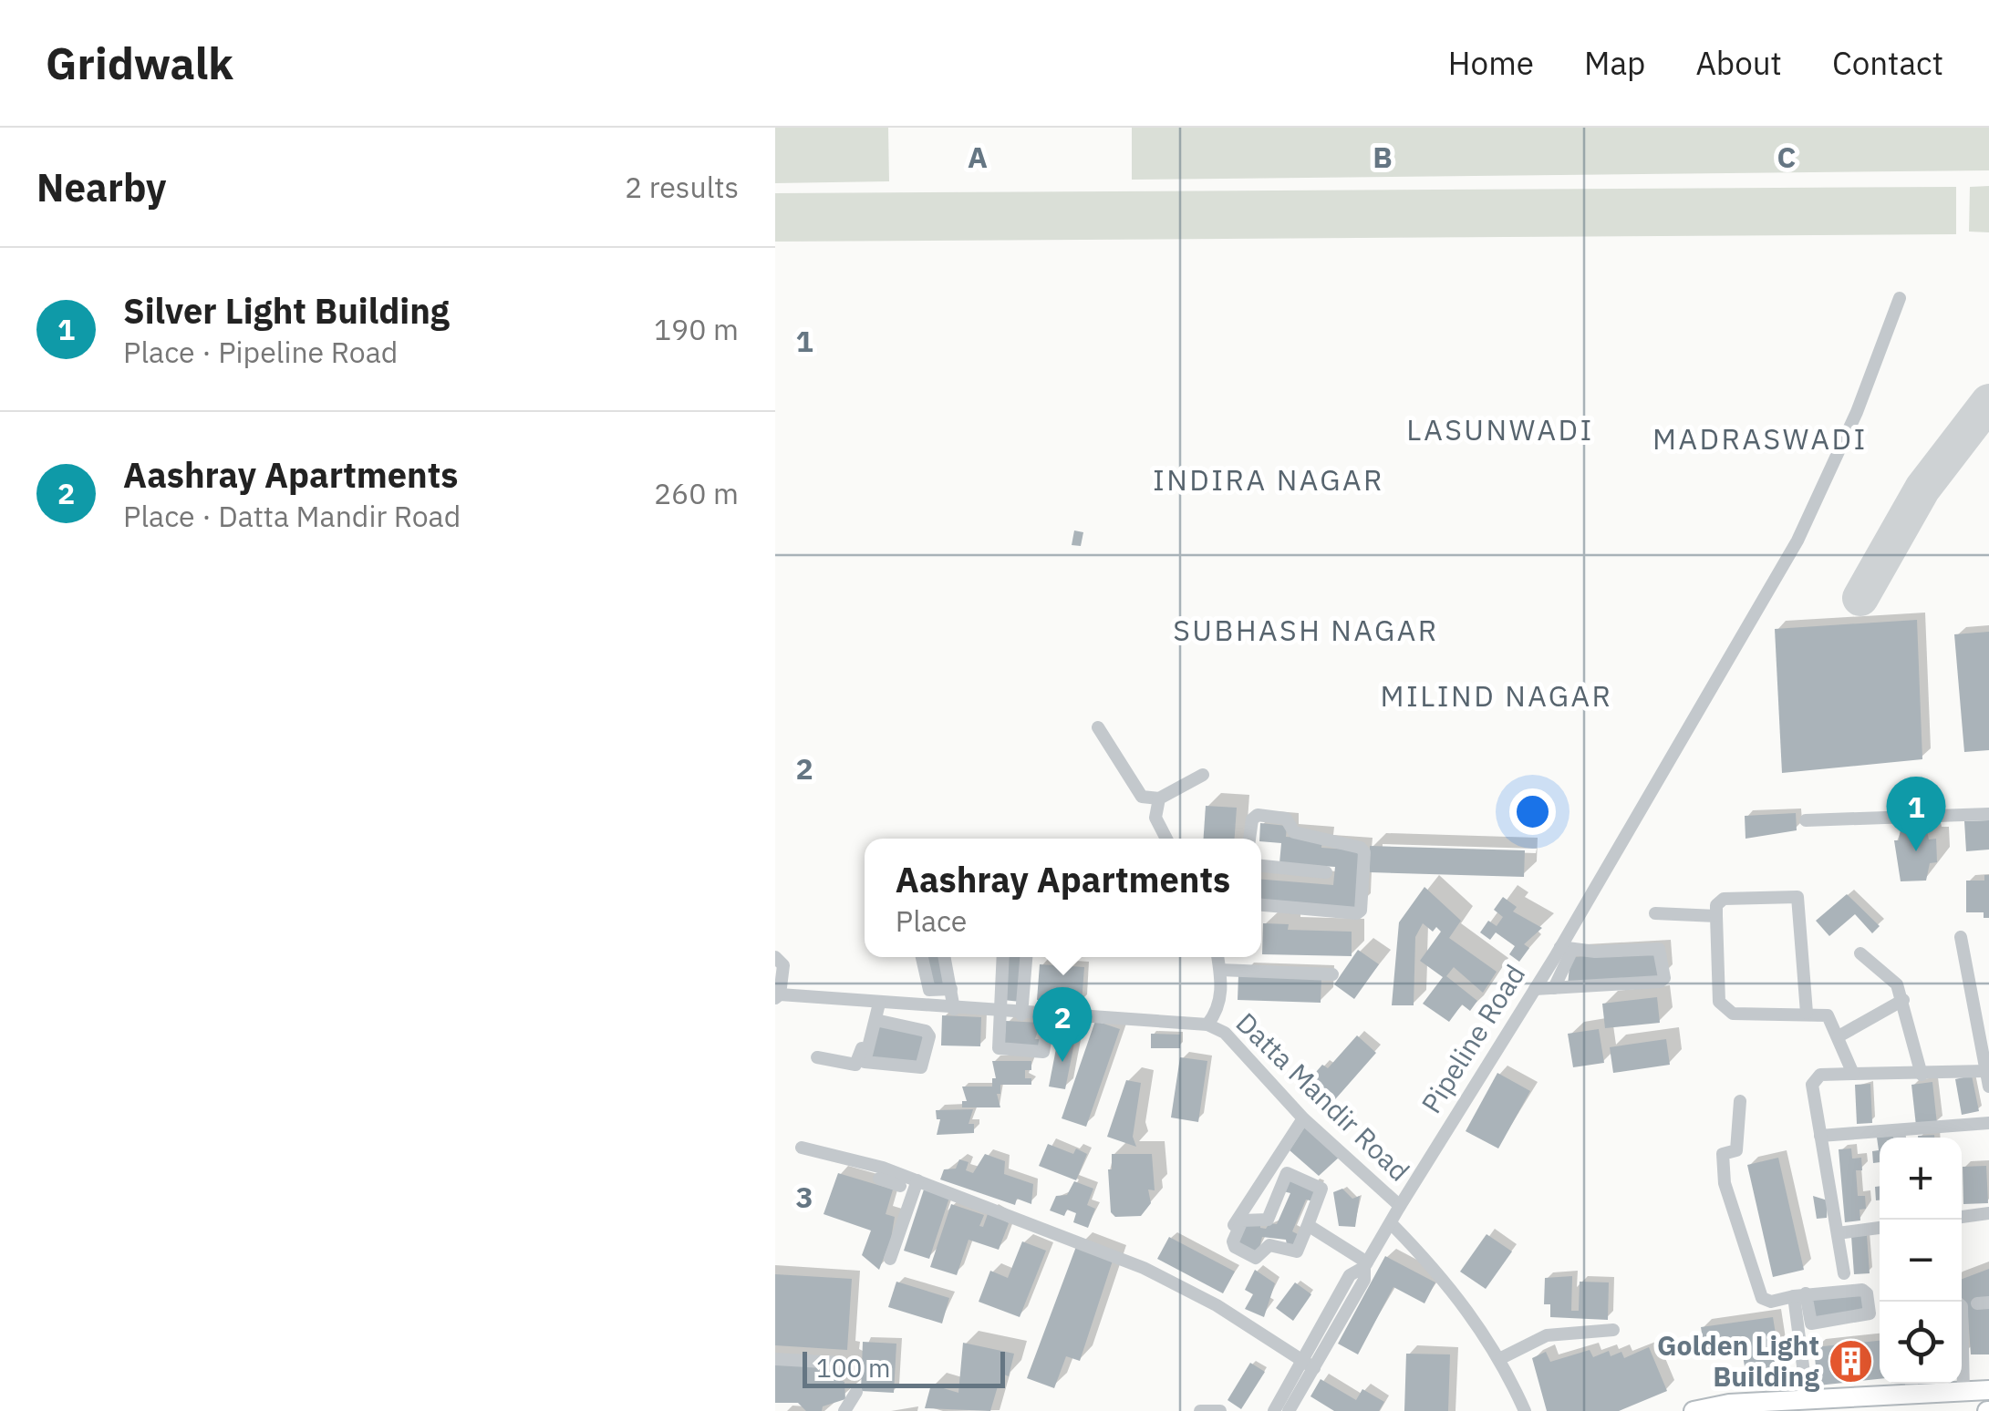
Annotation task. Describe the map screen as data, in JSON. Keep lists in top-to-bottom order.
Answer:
{
  "streets": {
    "street": ["Pipeline Road", "Datta Mandir Road"]
  },
  "crossings": [
    ["Pipeline Road", "Datta Mandir Road"]
  ],
  "districts": [
    "LASUNWADI",
    "MADRASWADI",
    "INDIRA NAGAR",
    "SUBHASH NAGAR",
    "MILIND NAGAR"
  ],
  "places": {
    "building": ["Golden Light Building"]
  },
  "scale_bar": "100 m",
  "page": {
    "header": "Gridwalk",
    "nav": [
      "Home",
      "Map",
      "About",
      "Contact"
    ],
    "heading": ["Nearby", "2 results"],
    "list": [
      {
        "mark": "1",
        "name": "Silver Light Building",
        "note": "Place · Pipeline Road",
        "value": "190 m"
      },
      {
        "mark": "2",
        "name": "Aashray Apartments",
        "note": "Place · Datta Mandir Road",
        "value": "260 m"
      }
    ],
    "pins": ["1", "2"],
    "popup": ["Aashray Apartments", "Place"],
    "map_buttons": ["+", "−"],
    "scale": "100 m"
  },
  "grid": {
    "columns": ["A", "B", "C"],
    "rows": ["1", "2", "3"]
  }
}
